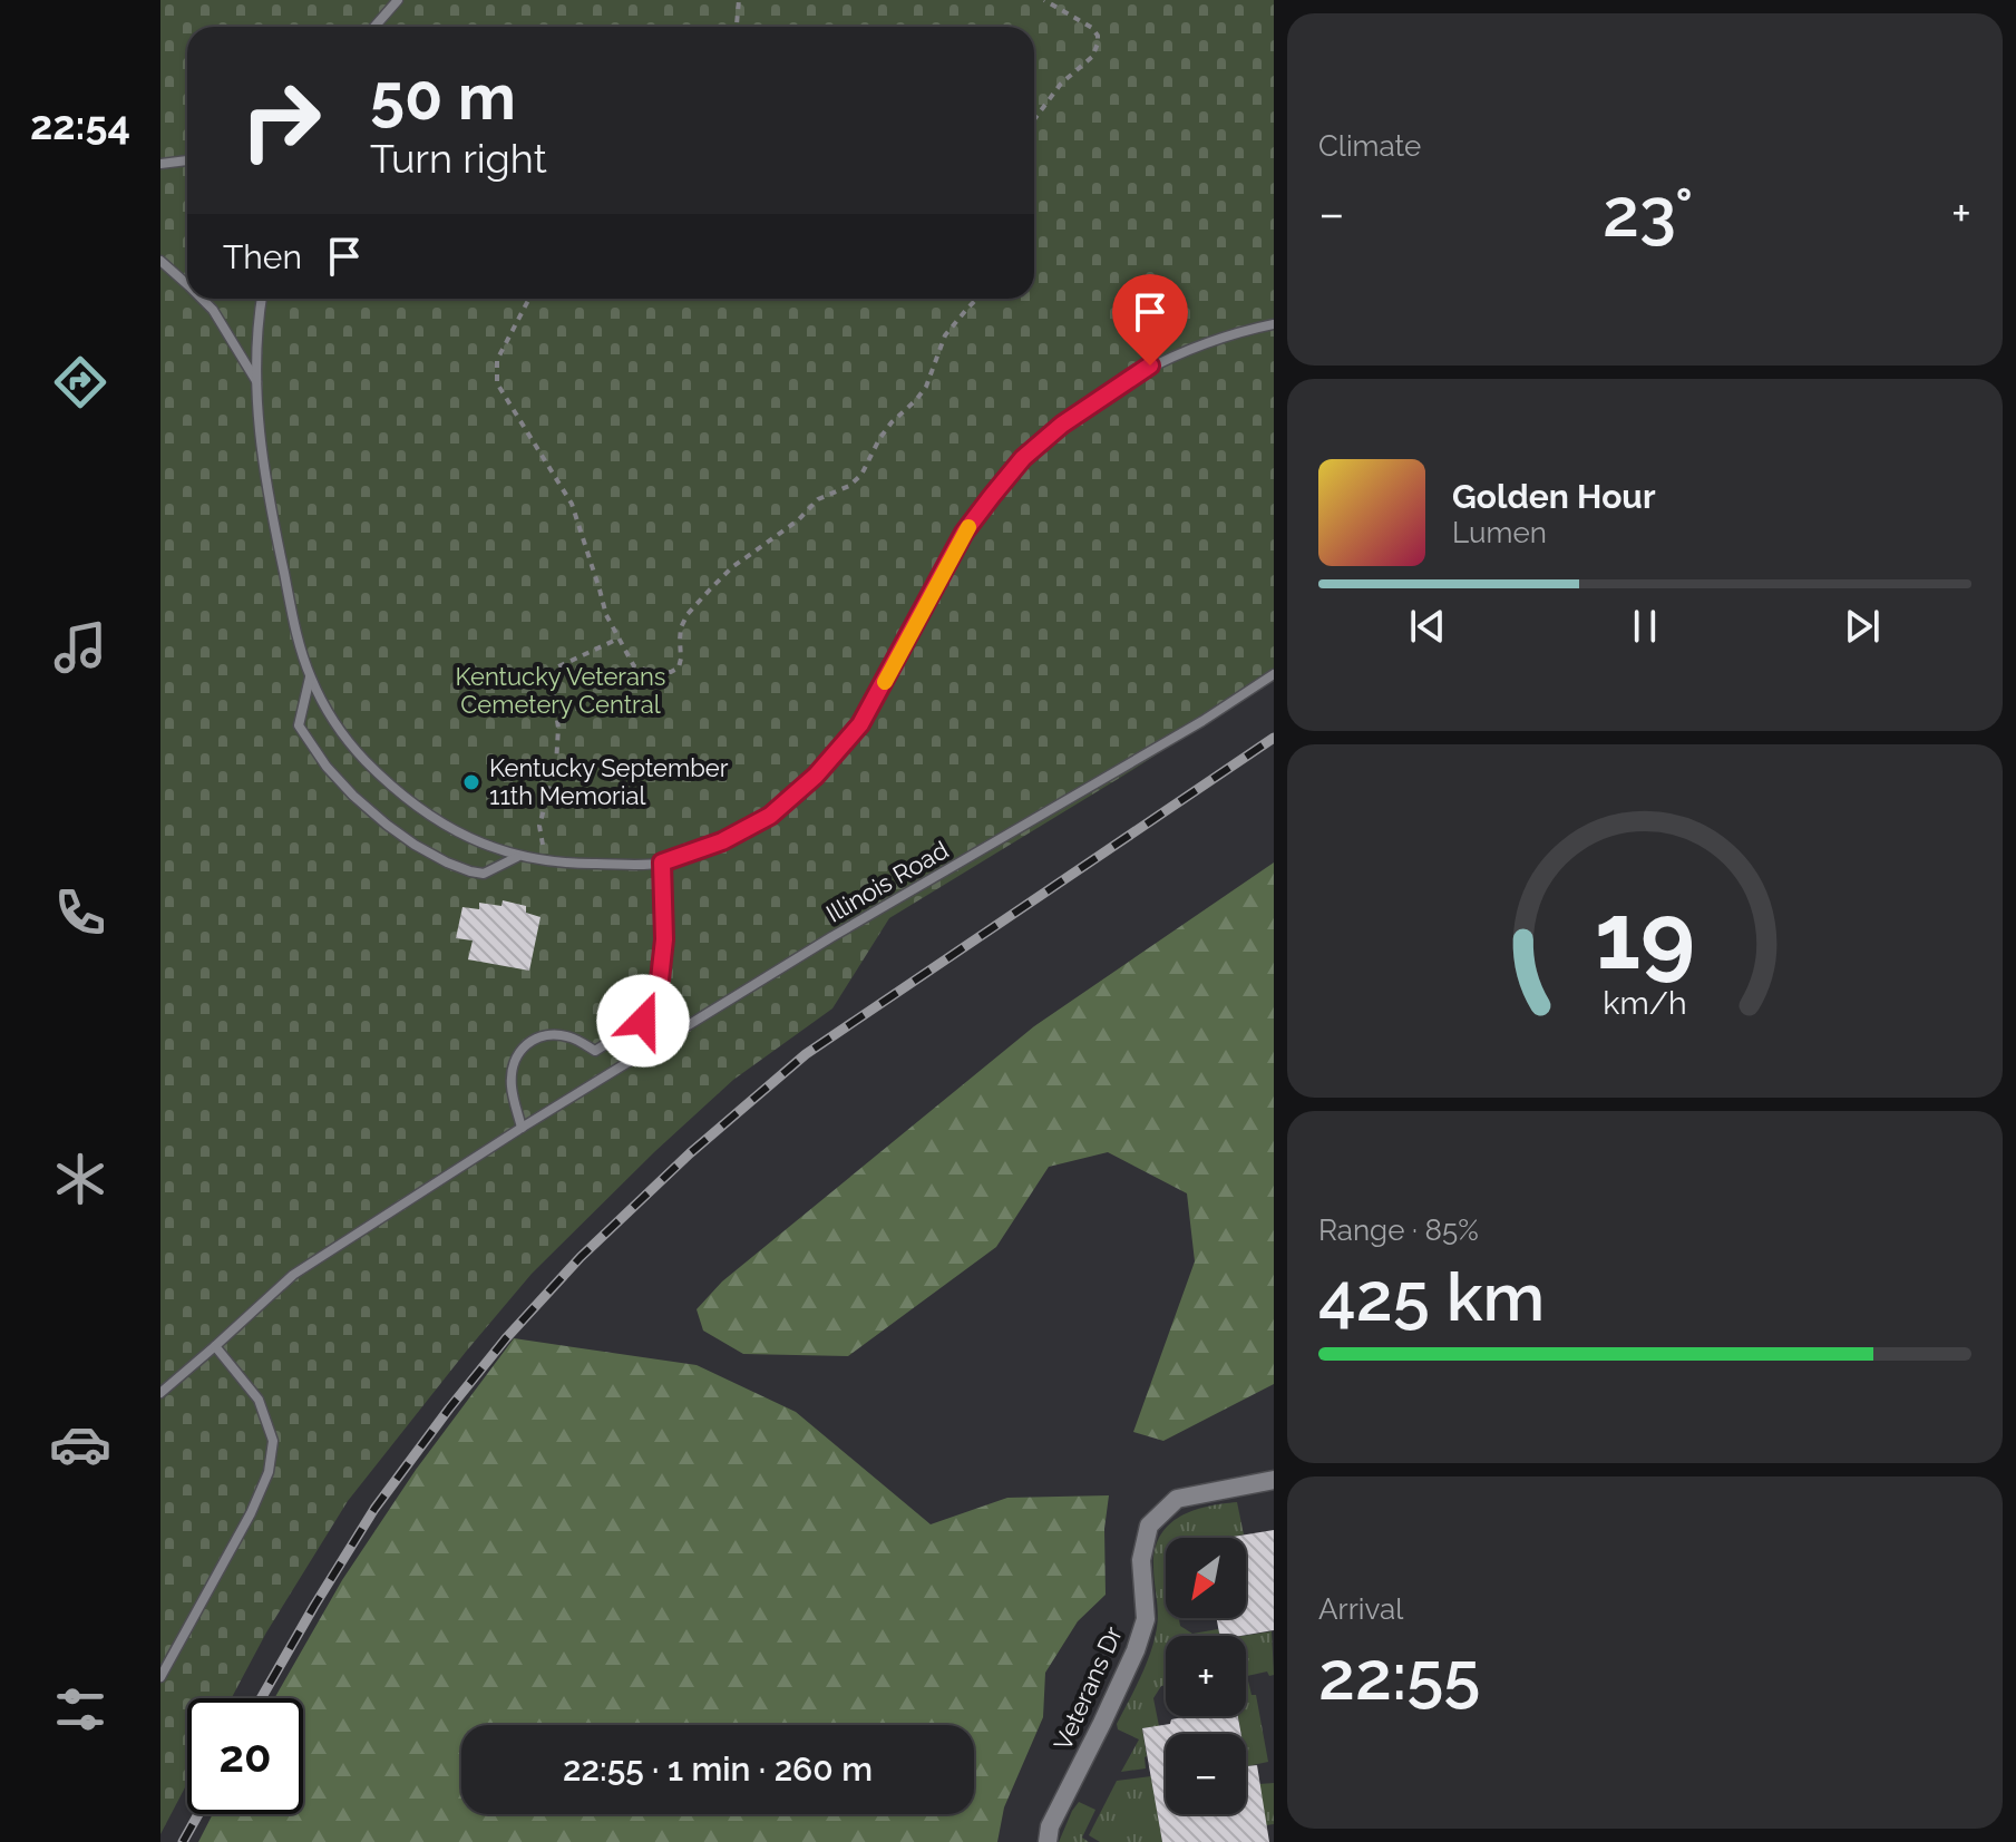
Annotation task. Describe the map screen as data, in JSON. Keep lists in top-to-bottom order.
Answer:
{
  "streets": {
    "street": ["Veterans Dr"],
    "lane": ["Illinois Road"]
  },
  "parks": ["Kentucky Veterans Cemetery Central"],
  "places": ["Kentucky September 11th Memorial"],
  "north": "bottom left",
  "page": {
    "tabs": "22:54",
    "tile": [
      "Climate",
      ["Range · 85%", "425 km"],
      ["Arrival", "22:55"]
    ],
    "turn": ["50 m", "Turn right"],
    "heat": ["−", "23°", "+"],
    "then": "Then",
    "song": ["Golden Hour", "Lumen"],
    "map_buttons": ["+", "−"],
    "limit": "20",
    "trip": "22:55 · 1 min · 260 m",
    "gauge": ["19", "km/h"]
  }
}
